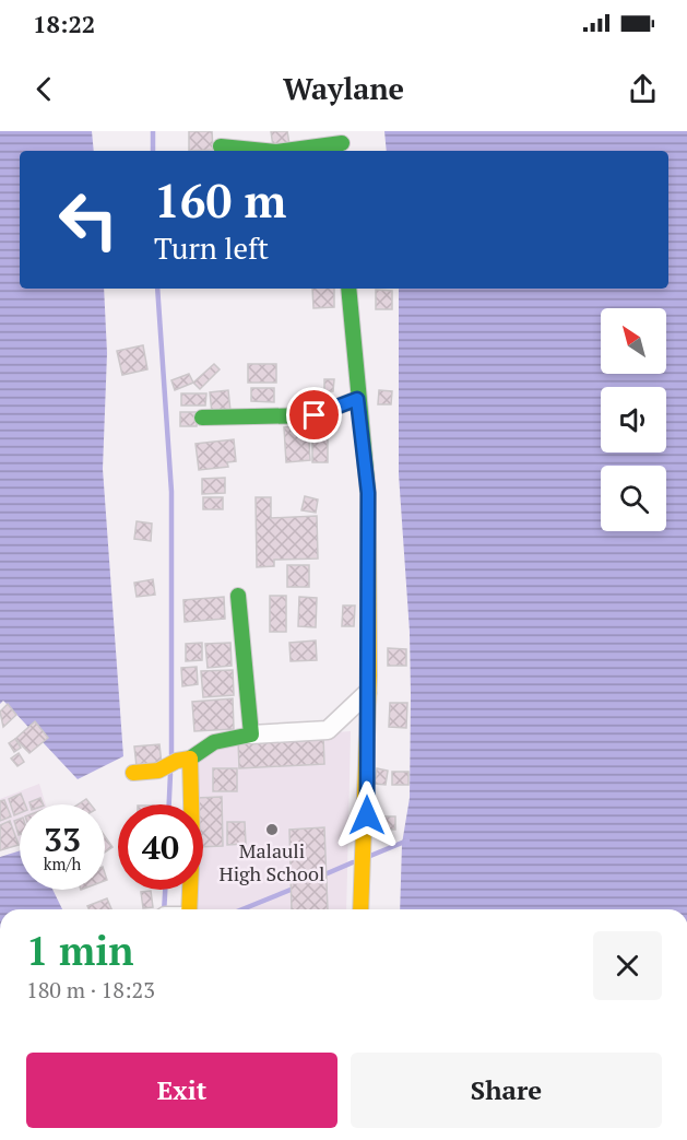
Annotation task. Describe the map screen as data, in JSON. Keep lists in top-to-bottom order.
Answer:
{
  "places": ["Malauli High School"],
  "north": "top left",
  "page": {
    "status": "18:22",
    "header": "Waylane",
    "turn": ["160 m", "Turn left"],
    "speed": "33 km/h",
    "limit": "40",
    "heading": ["1 min", "180 m · 18:23"],
    "buttons": ["Exit", "Share"]
  }
}
